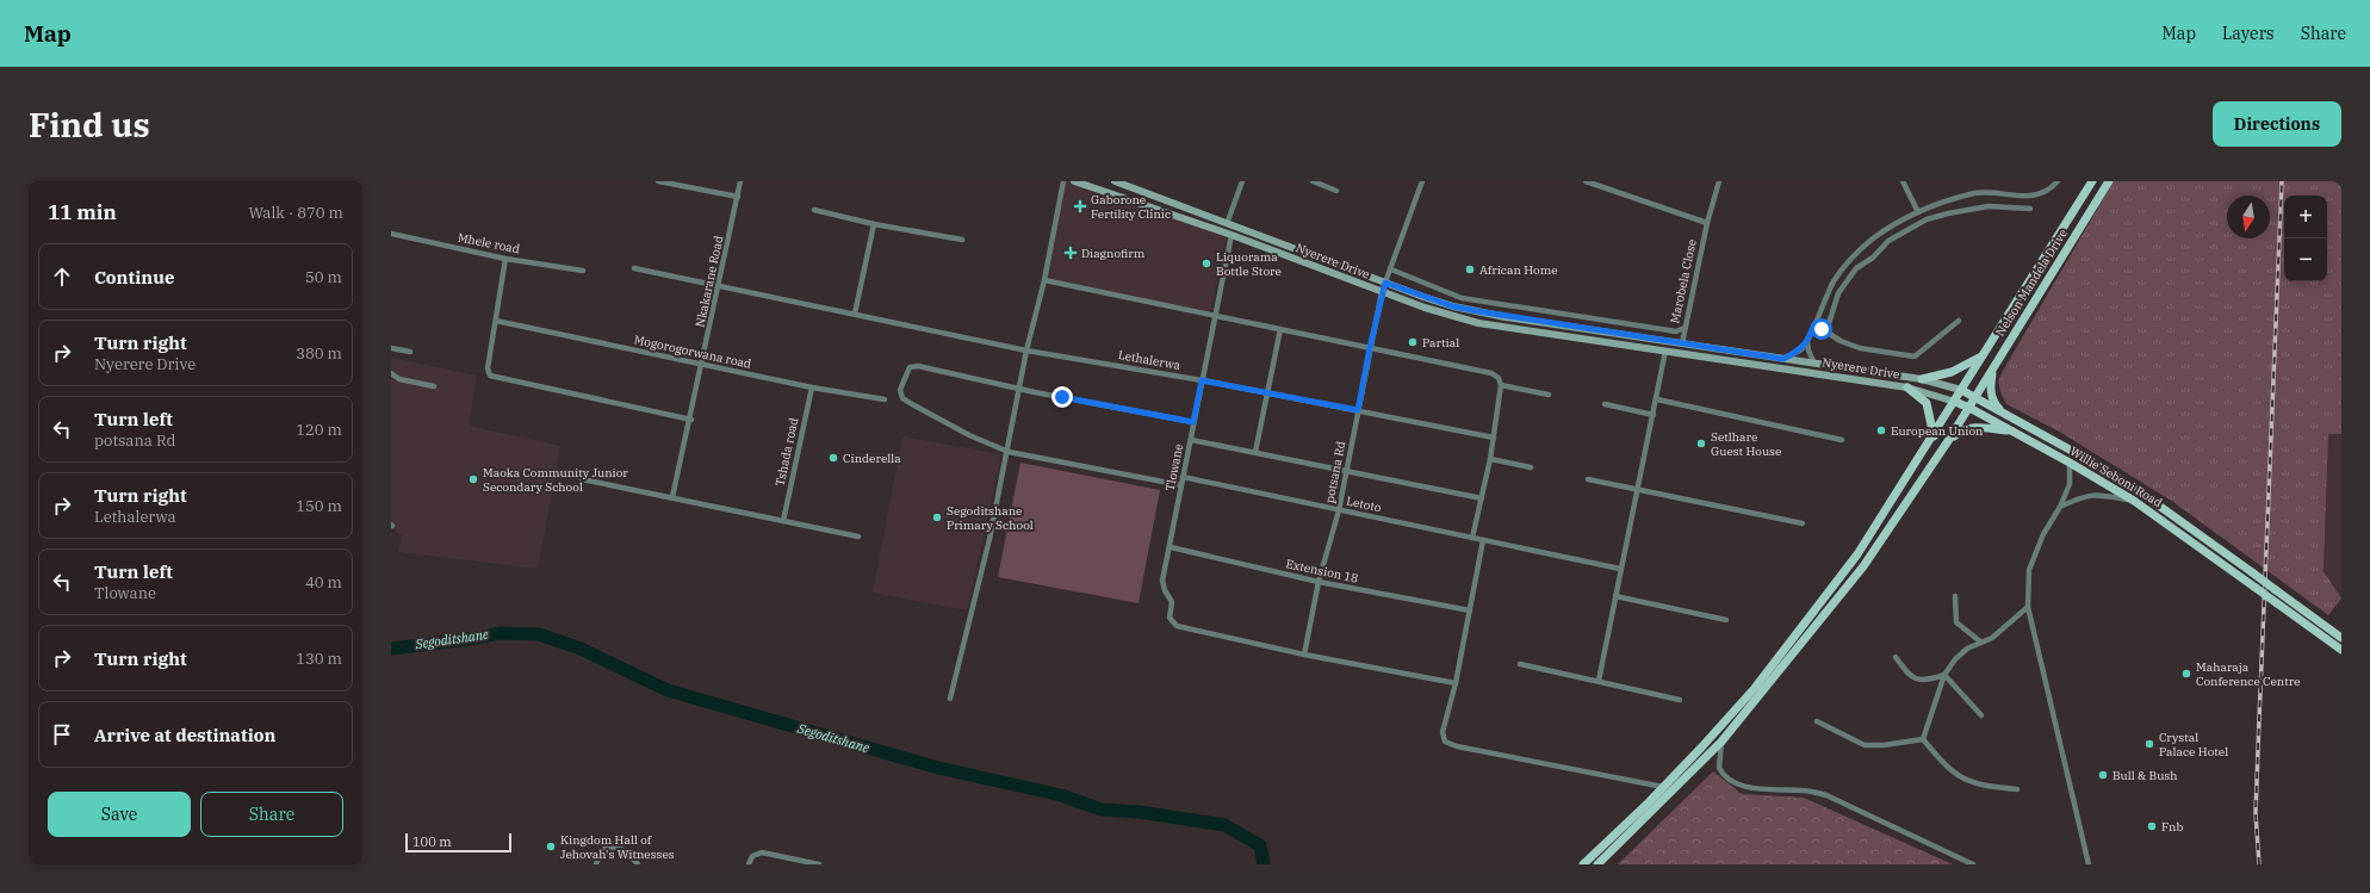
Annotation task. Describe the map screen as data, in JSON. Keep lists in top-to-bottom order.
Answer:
{
  "streets": {
    "main road": ["Nyerere Drive", "Nelson Mandela Drive", "Willie Seboni Road"],
    "street": [
      "Mhele road",
      "Nkakarane Road",
      "Marobela Close",
      "Mogorogorwana road",
      "Lethalerwa",
      "Tshada road",
      "Tlowane",
      "potsana Rd",
      "Letoto",
      "Extension 18"
    ]
  },
  "crossings": [
    ["Nyerere Drive", "Marobela Close"],
    ["Nyerere Drive", "Nelson Mandela Drive"],
    ["Nyerere Drive", "Tlowane"],
    ["Nyerere Drive", "potsana Rd"],
    ["Nyerere Drive", "Willie Seboni Road"],
    ["Nkakarane Road", "Mogorogorwana road"],
    ["Nkakarane Road", "Lethalerwa"],
    ["Nelson Mandela Drive", "Willie Seboni Road"],
    ["Mogorogorwana road", "Tshada road"],
    ["Lethalerwa", "Tlowane"],
    ["Lethalerwa", "potsana Rd"],
    ["Tlowane", "potsana Rd"],
    ["Tlowane", "Letoto"],
    ["Tlowane", "Extension 18"],
    ["potsana Rd", "Letoto"],
    ["potsana Rd", "Extension 18"]
  ],
  "water": ["Segoditshane"],
  "places": {
    "health": ["Gaborone Fertility Clinic", "Diagnofirm"],
    "other": [
      "Liquorama Bottle Store",
      "African Home",
      "Partial",
      "European Union",
      "Setlhare Guest House",
      "Cinderella",
      "Maoka Community Junior Secondary School",
      "Segoditshane Primary School",
      "Maharaja Conference Centre",
      "Crystal Palace Hotel",
      "Bull & Bush",
      "Fnb",
      "Kingdom Hall of Jehovah's Witnesses"
    ]
  },
  "scale_bar": "100 m",
  "north": "bottom",
  "page": {
    "header": "Map",
    "nav": ["Map", "Layers", "Share"],
    "buttons": [
      "Directions",
      ["Save", "Share"]
    ],
    "title": "Find us",
    "heading": ["11 min", "Walk · 870 m"],
    "map_buttons": ["+", "−"],
    "list": [
      ["Continue", "50 m"],
      ["Turn right", "Nyerere Drive", "380 m"],
      ["Turn left", "potsana Rd", "120 m"],
      ["Turn right", "Lethalerwa", "150 m"],
      ["Turn left", "Tlowane", "40 m"],
      ["Turn right", "130 m"],
      "Arrive at destination"
    ],
    "scale": "100 m"
  }
}
